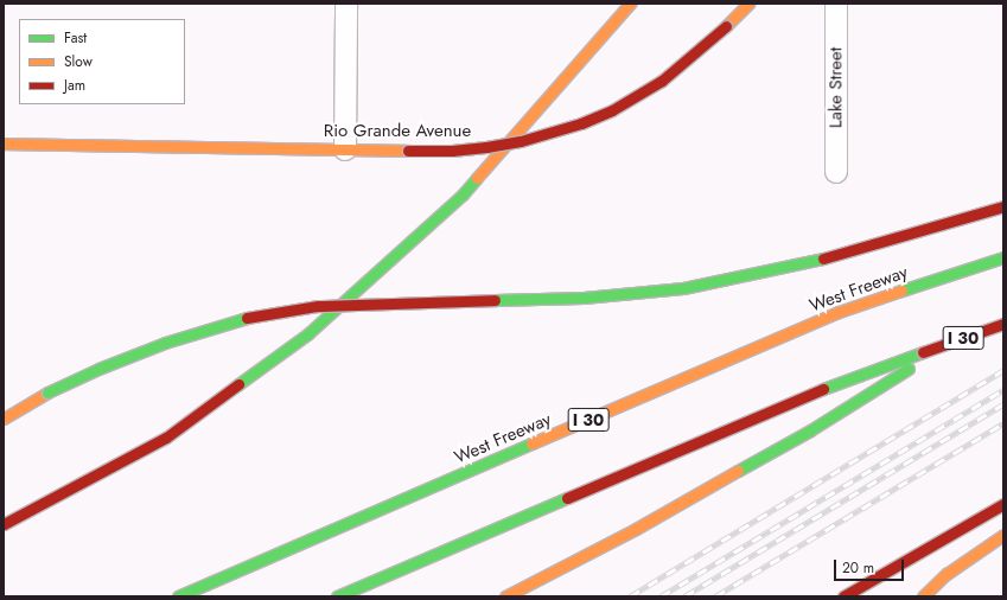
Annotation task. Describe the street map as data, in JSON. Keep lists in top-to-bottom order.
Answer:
{
  "streets": {
    "main road": ["Rio Grande Avenue", "West Freeway", "I 30"],
    "street": ["Lake Street"]
  },
  "legend": ["Fast", "Slow", "Jam"],
  "scale_bar": "20 m"
}
